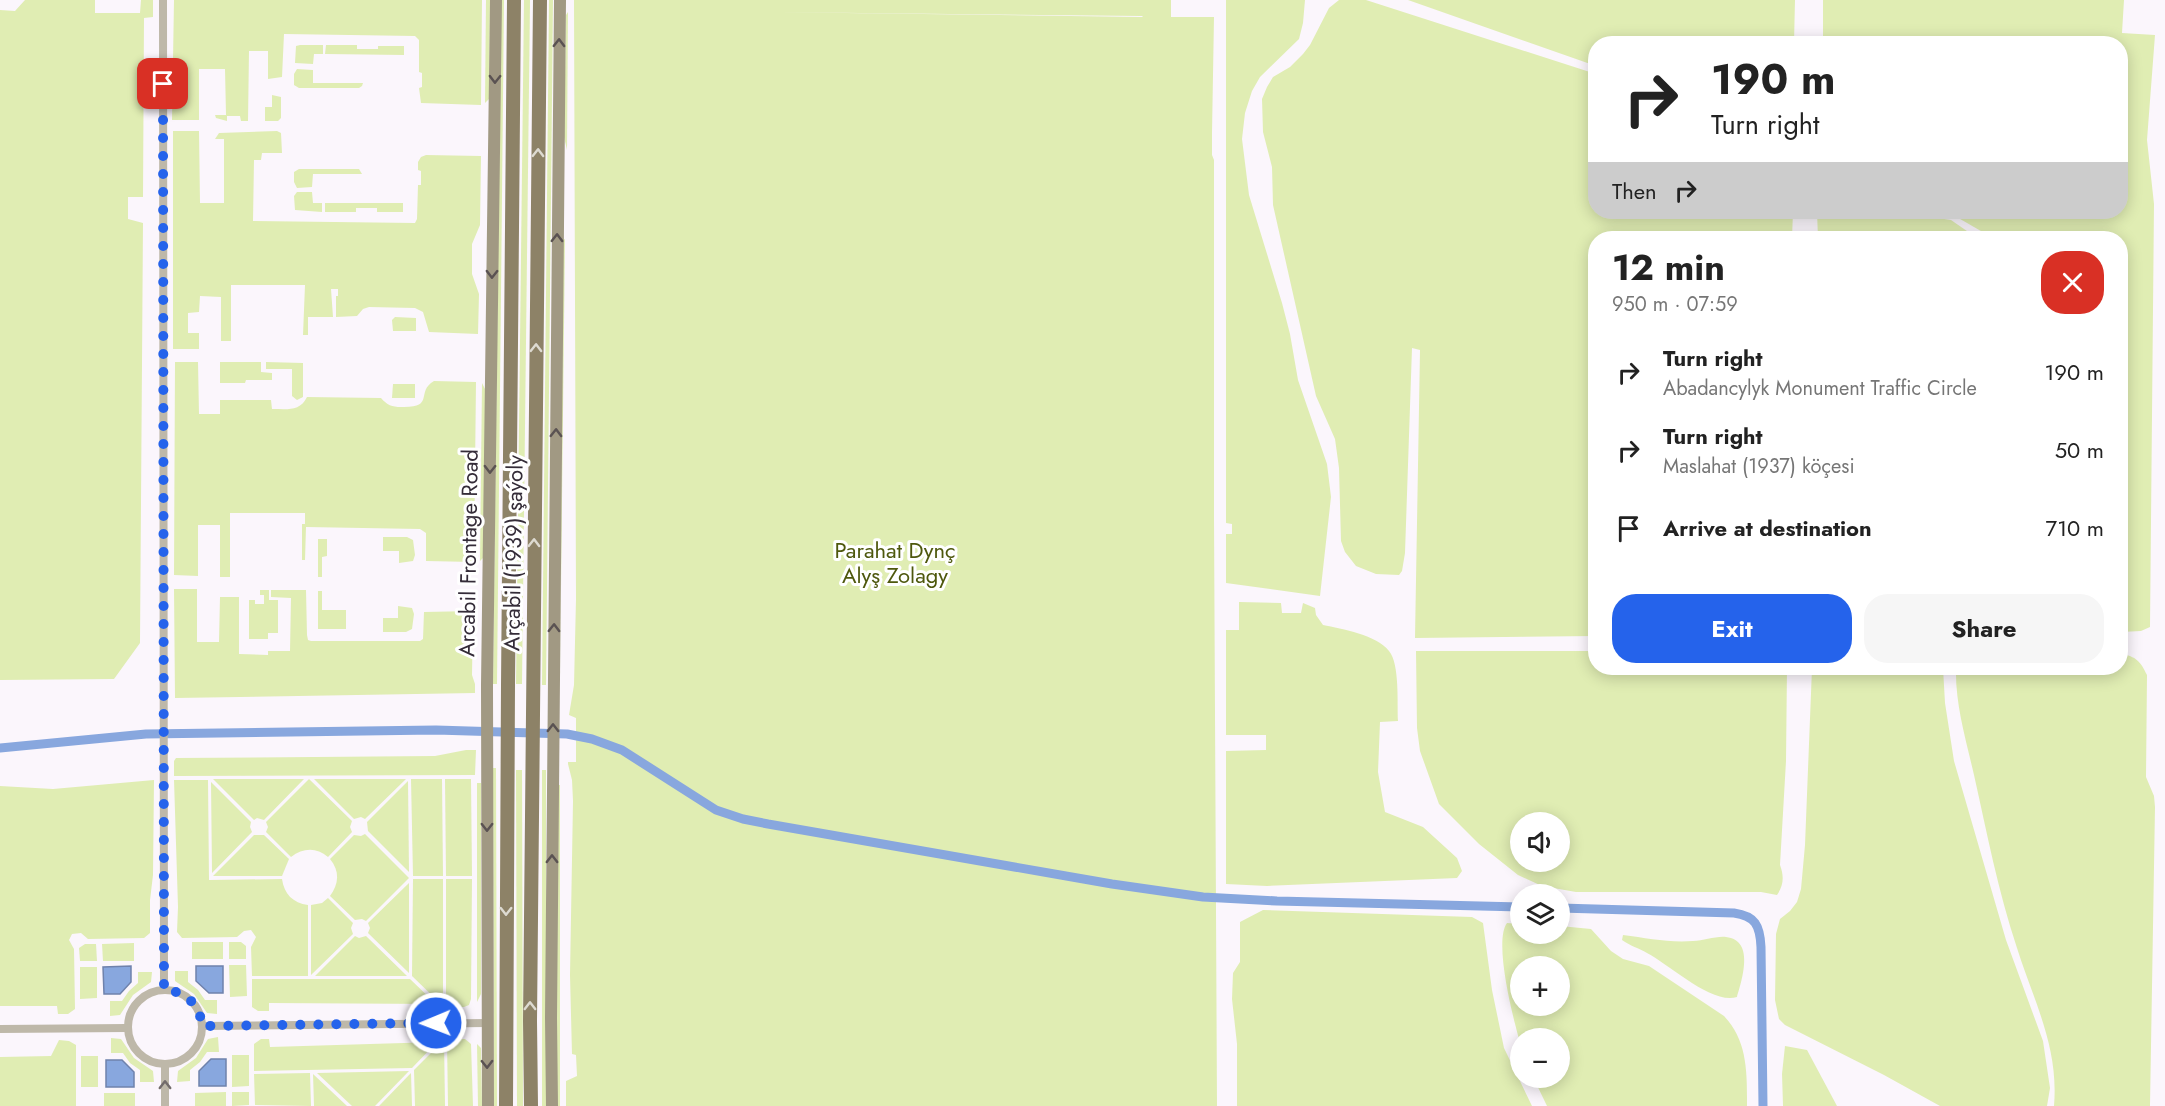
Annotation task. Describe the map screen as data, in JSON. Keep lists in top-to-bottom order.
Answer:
{
  "streets": {
    "main road": ["Arçabil (1939) şaýoly"],
    "street": ["Arcabil Frontage Road"]
  },
  "parks": ["Parahat Dynç Alyş Zolagy"],
  "page": {
    "turn": ["190 m", "Turn right"],
    "then": "Then",
    "heading": ["12 min", "950 m · 07:59"],
    "list": [
      {
        "name": "Turn right",
        "note": "Abadancylyk Monument Traffic Circle",
        "value": "190 m"
      },
      {
        "name": "Turn right",
        "note": "Maslahat (1937) köçesi",
        "value": "50 m"
      },
      {
        "name": "Arrive at destination",
        "value": "710 m"
      }
    ],
    "buttons": ["Exit", "Share"],
    "map_buttons": ["+", "−"]
  }
}
